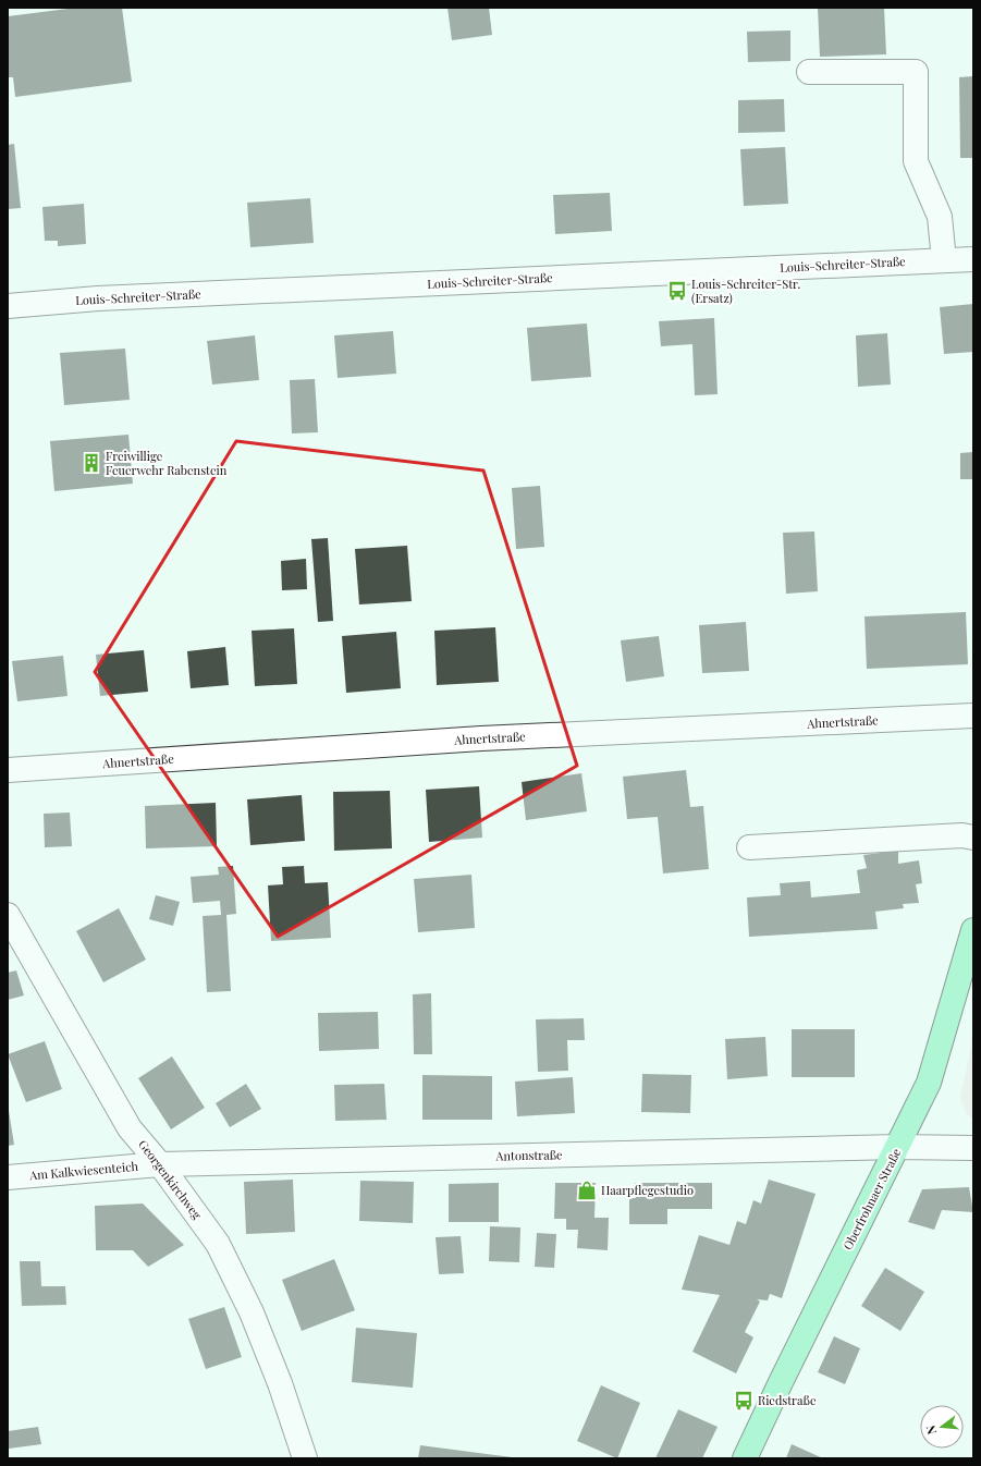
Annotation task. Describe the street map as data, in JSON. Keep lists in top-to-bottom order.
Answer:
{
  "streets": {
    "main road": ["Oberfrohnaer Straße"],
    "street": [
      "Louis-Schreiter-Straße",
      "Ahnertstraße",
      "Antonstraße",
      "Am Kalkwiesenteich",
      "Georgenkirchweg"
    ]
  },
  "crossings": [
    ["Antonstraße", "Am Kalkwiesenteich"],
    ["Antonstraße", "Georgenkirchweg"],
    ["Antonstraße", "Oberfrohnaer Straße"],
    ["Am Kalkwiesenteich", "Georgenkirchweg"]
  ],
  "places": {
    "bus stop": ["Louis-Schreiter-Str. (Ersatz)", "Riedstraße"],
    "building": ["Freiwillige Feuerwehr Rabenstein"],
    "shop": ["Haarpflegestudio"]
  },
  "north": "left"
}
